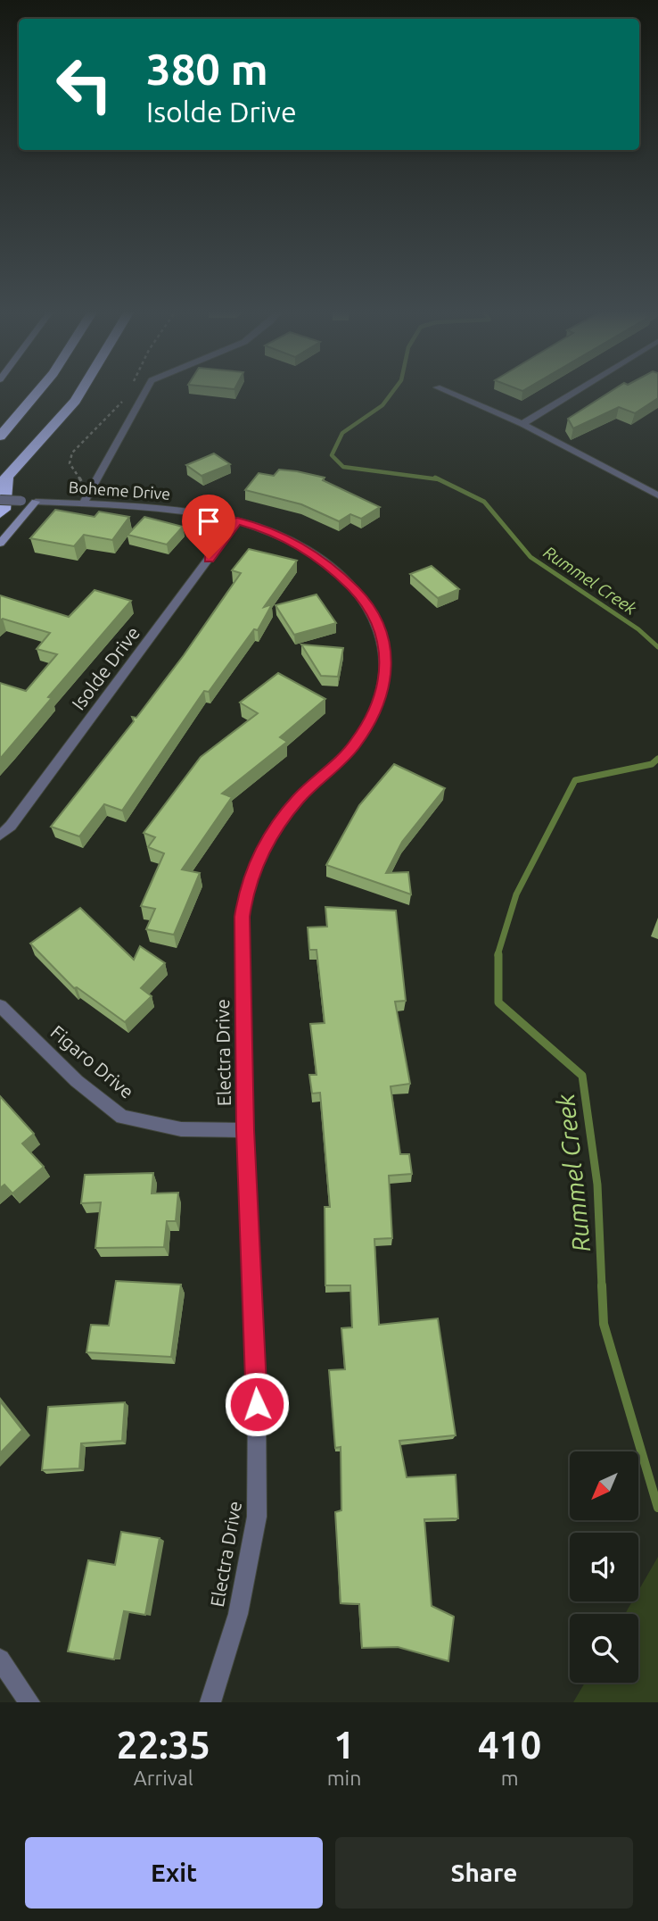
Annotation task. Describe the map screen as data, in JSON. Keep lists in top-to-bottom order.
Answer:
{
  "streets": {
    "street": [
      "Boheme Drive",
      "Isolde Drive",
      "Electra Drive",
      "Figaro Drive"
    ]
  },
  "crossings": [
    ["Boheme Drive", "Isolde Drive"],
    ["Boheme Drive", "Electra Drive"],
    ["Isolde Drive", "Electra Drive"],
    ["Electra Drive", "Figaro Drive"]
  ],
  "water": ["Rummel Creek"],
  "north": "bottom left",
  "page": {
    "turn": ["380 m", "Isolde Drive"],
    "eta": [
      "22:35",
      "Arrival",
      "1",
      "min",
      "410",
      "m"
    ],
    "buttons": ["Exit", "Share"]
  }
}
